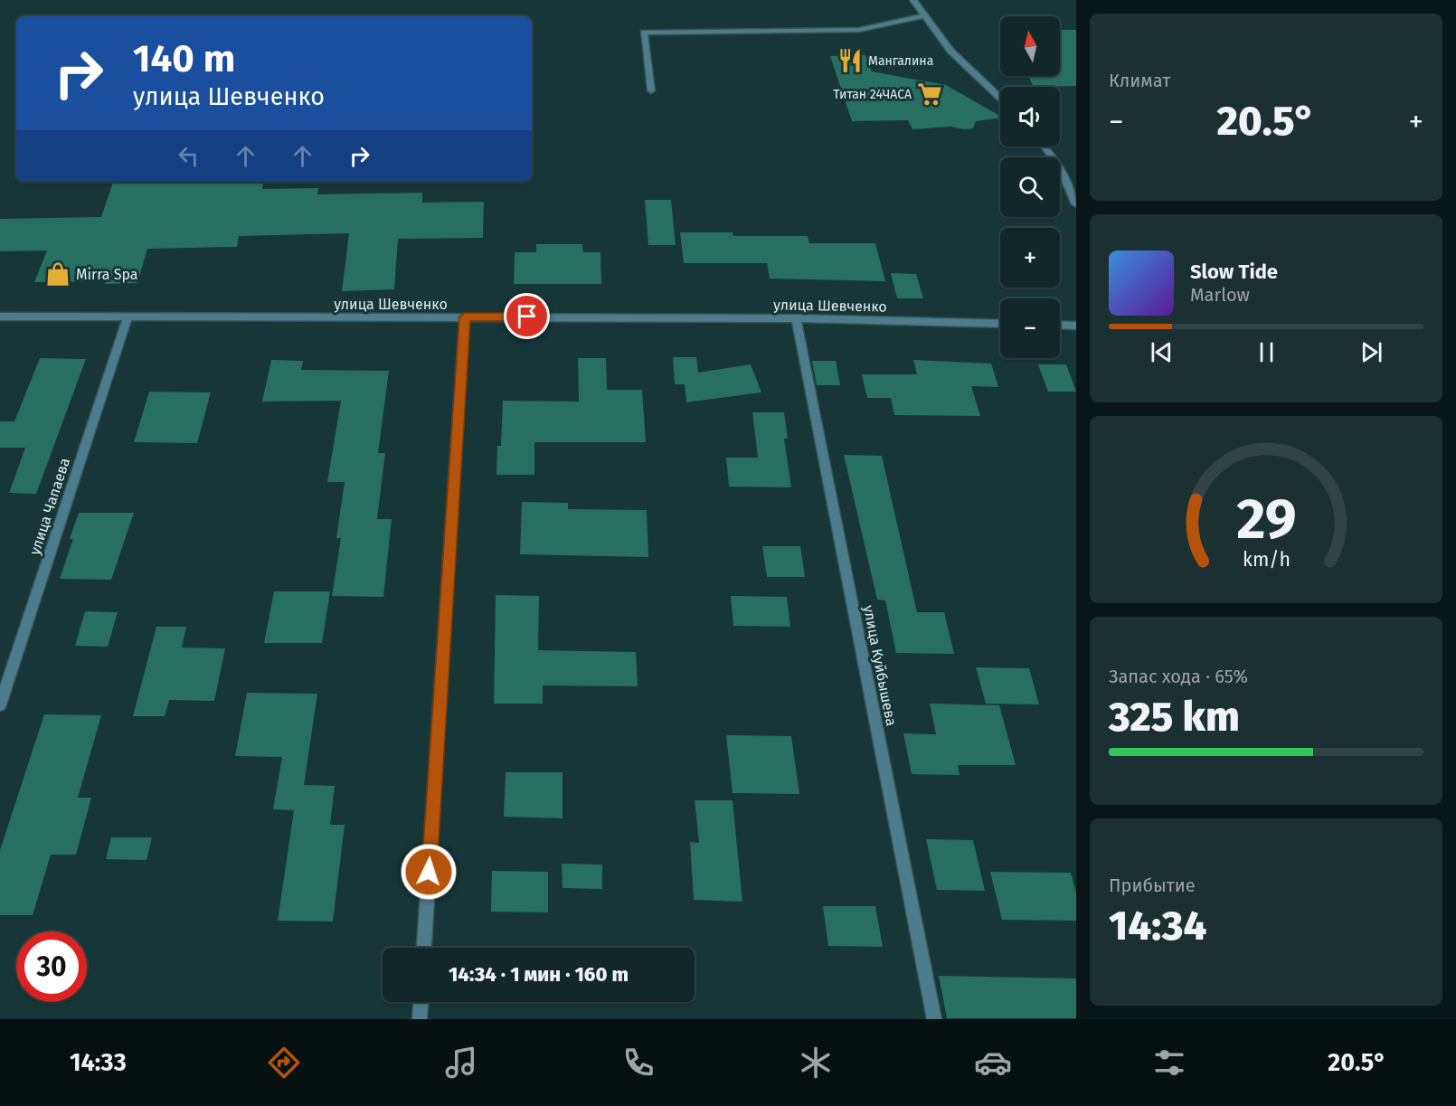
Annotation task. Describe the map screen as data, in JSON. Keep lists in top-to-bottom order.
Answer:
{
  "streets": {
    "street": ["улица Шевченко", "улица Чапаева", "улица Куйбышева"]
  },
  "crossings": [
    ["улица Шевченко", "улица Чапаева"],
    ["улица Шевченко", "улица Куйбышева"]
  ],
  "places": {
    "restaurant": ["Мангалина"],
    "supermarket": ["Титан 24ЧАСА"],
    "shop": ["Mirra Spa"]
  },
  "north": "top",
  "page": {
    "tile": [
      "Климат",
      ["Запас хода · 65%", "325 km"],
      ["Прибытие", "14:34"]
    ],
    "map_buttons": ["+", "−"],
    "turn": ["140 m", "улица Шевченко"],
    "heat": ["−", "20.5°", "+"],
    "song": ["Slow Tide", "Marlow"],
    "limit": "30",
    "trip": "14:34 · 1 мин · 160 m",
    "tabs": ["14:33", "20.5°"],
    "gauge": ["29", "km/h"]
  }
}
